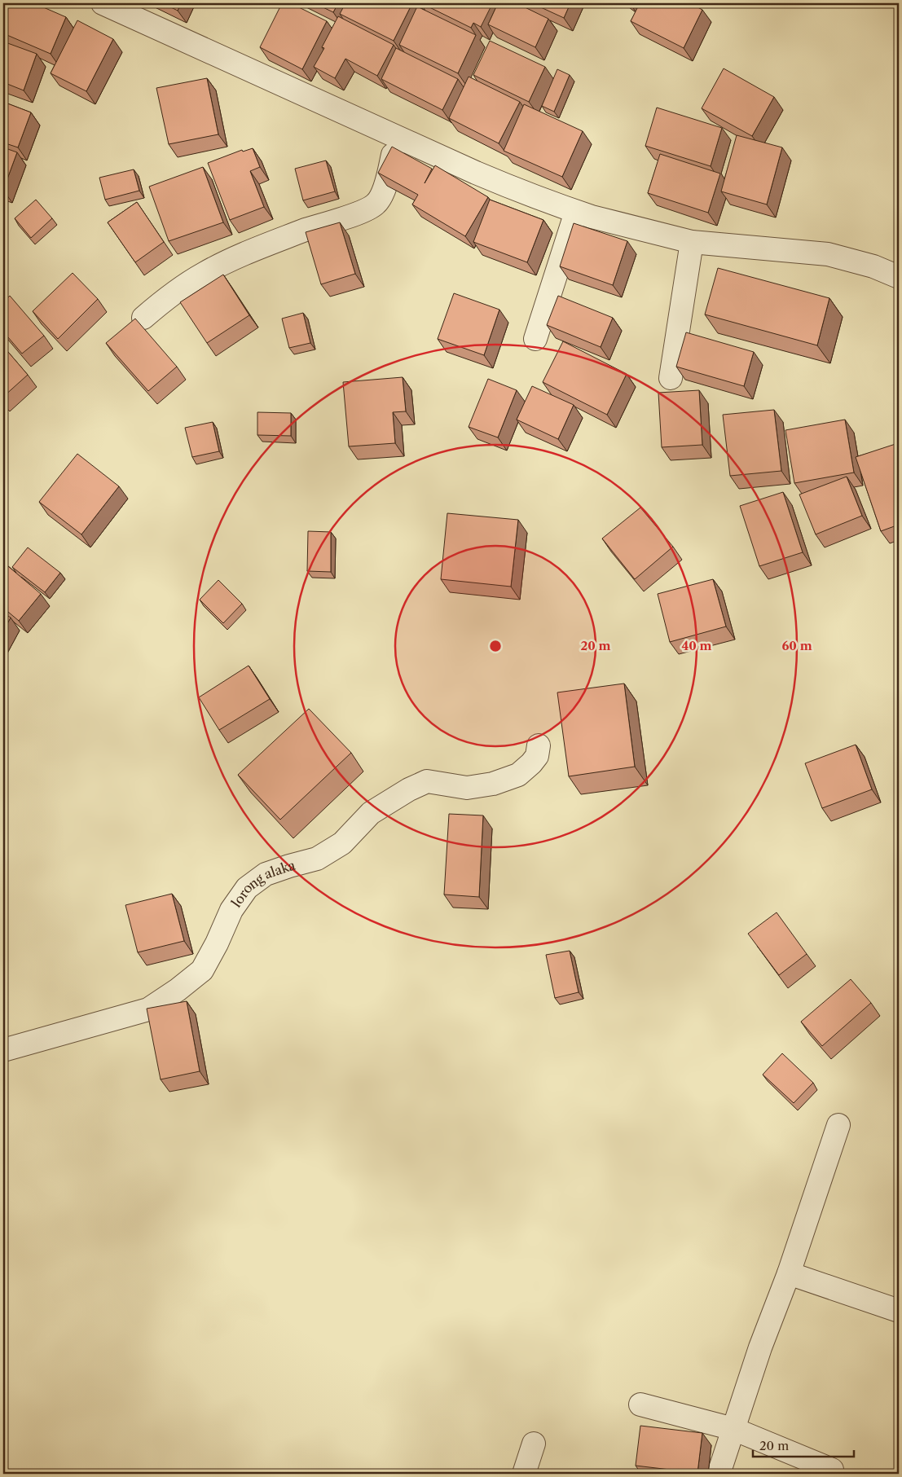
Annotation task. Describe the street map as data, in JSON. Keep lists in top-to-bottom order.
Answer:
{
  "streets": {
    "street": ["lorong alaka"]
  },
  "scale_bar": "20 m",
  "rings": ["20 m", "40 m", "60 m"]
}
